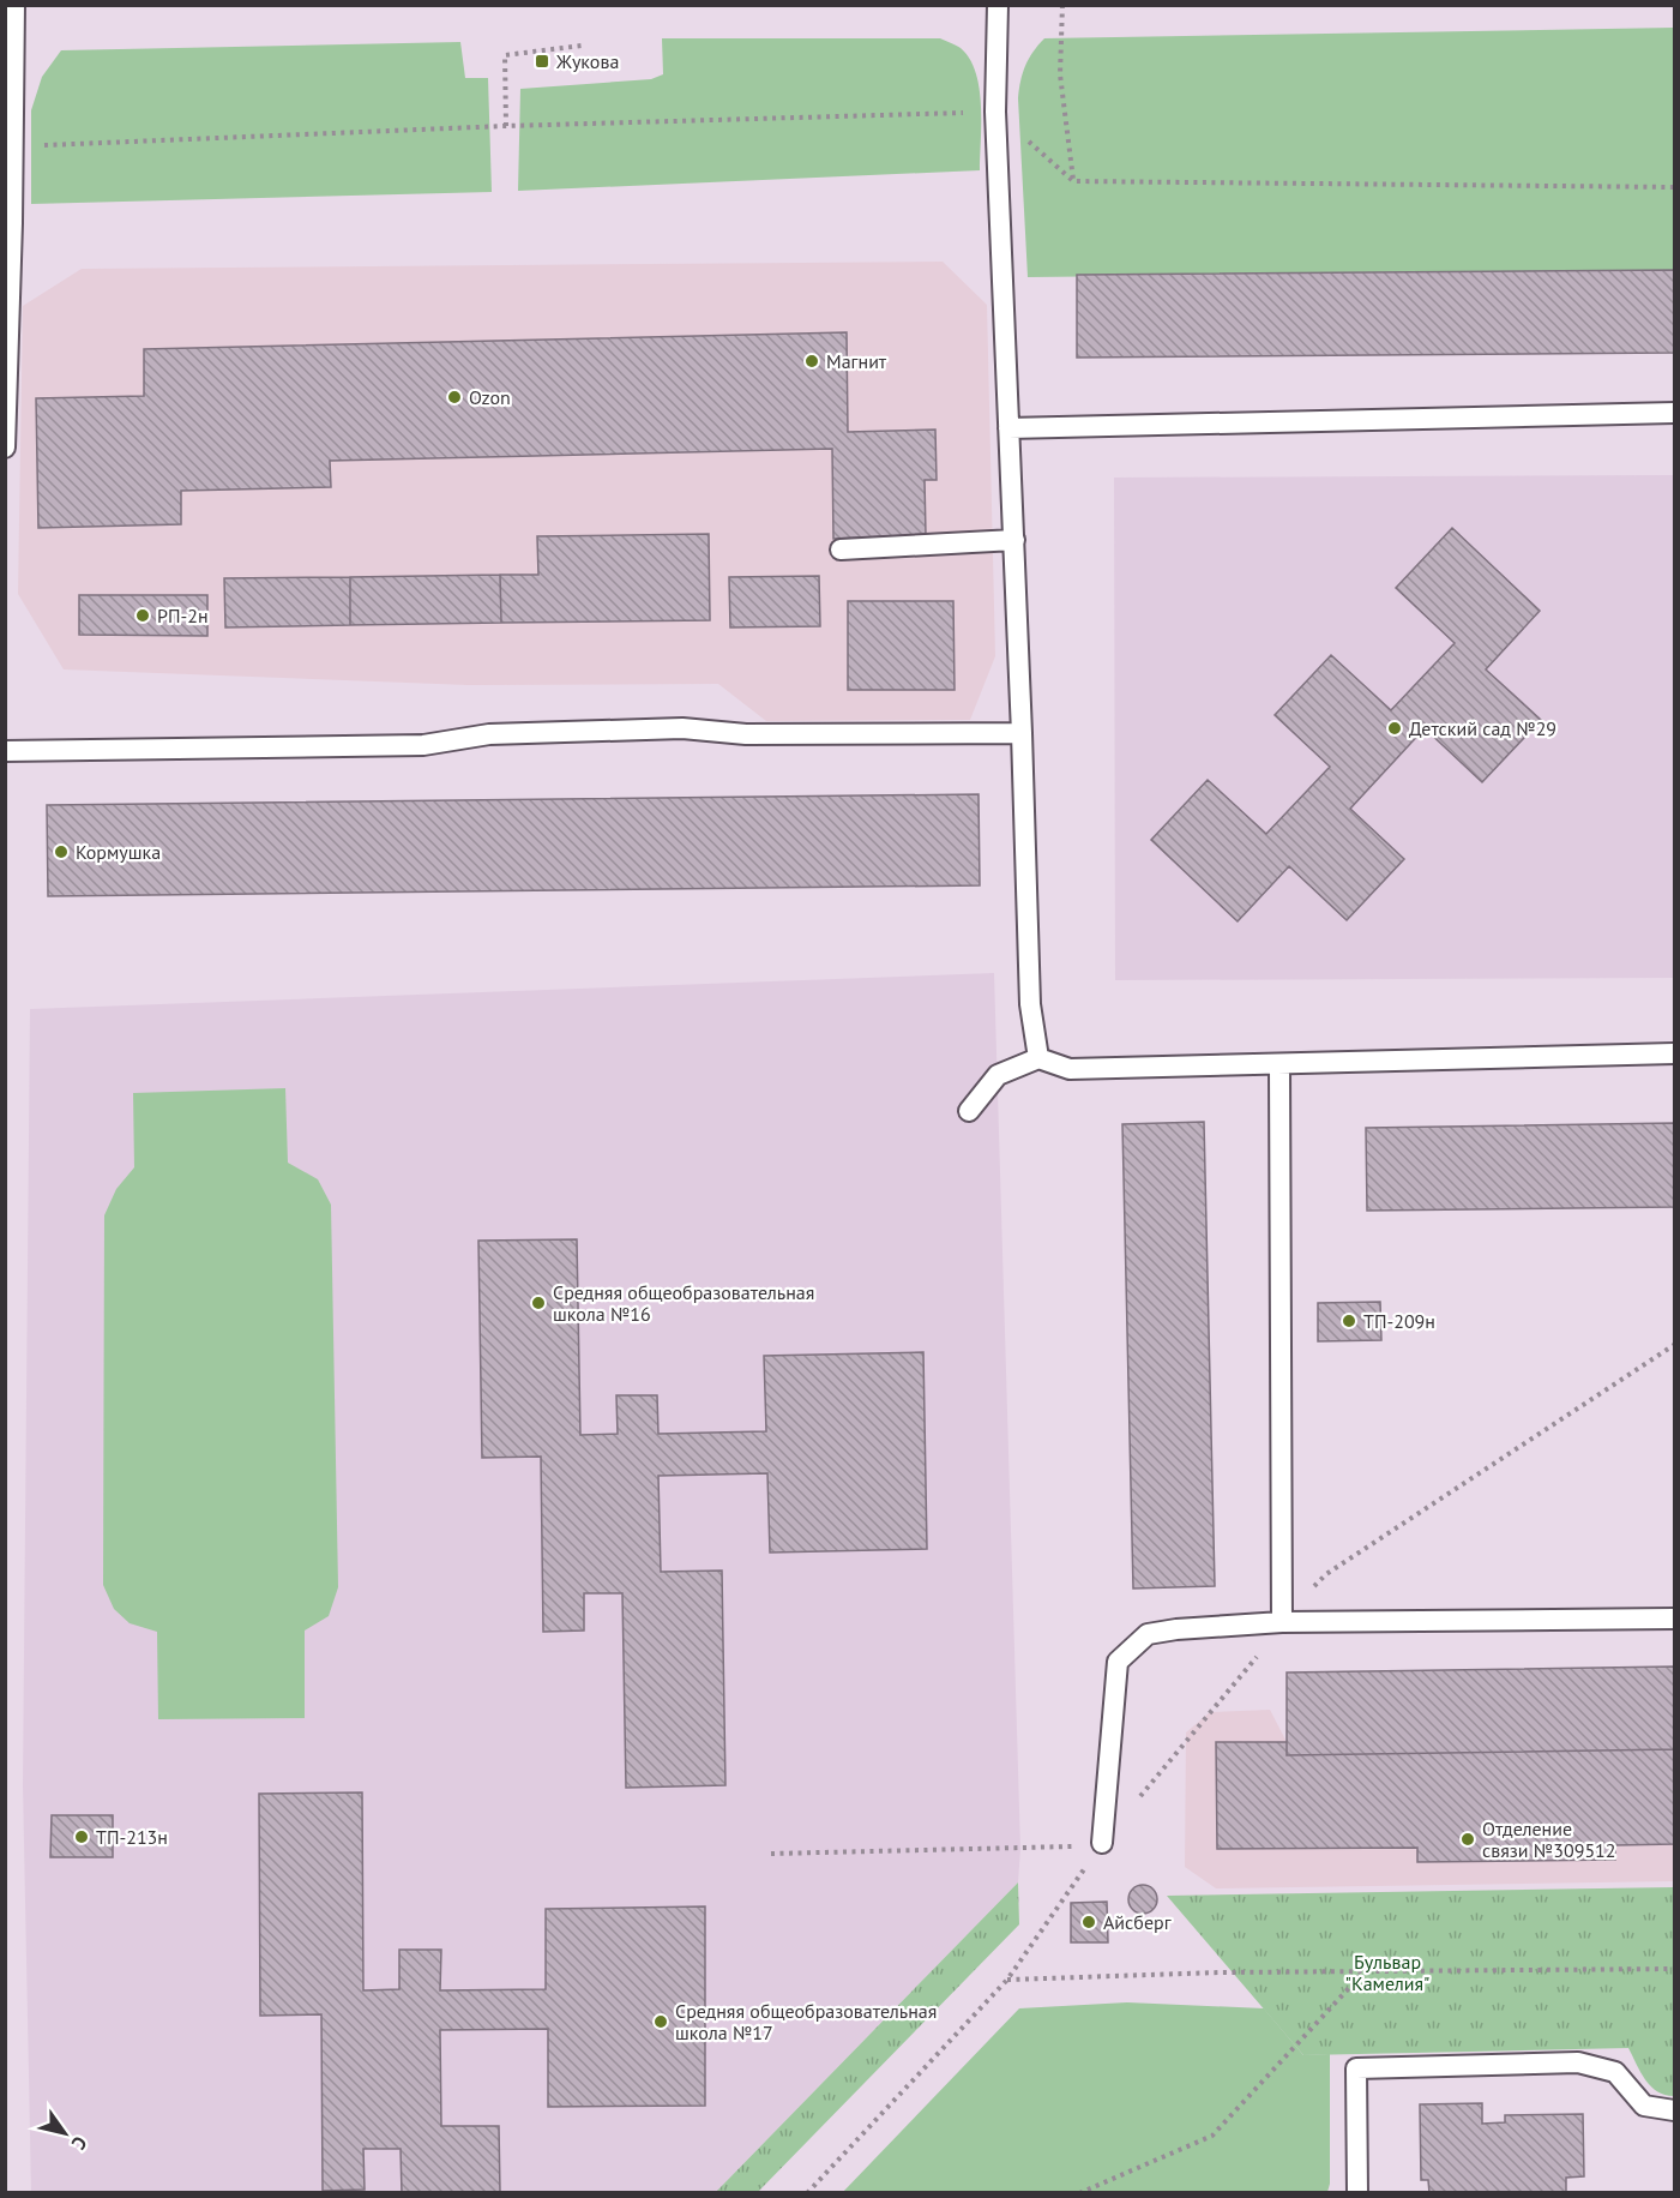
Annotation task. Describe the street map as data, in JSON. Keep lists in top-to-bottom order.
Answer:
{
  "parks": ["Бульвар \"Камелия\""],
  "places": {
    "transit": ["Жукова"],
    "other": [
      "Магнит",
      "Ozon",
      "РП-2н",
      "Детский сад №29",
      "Кормушка",
      "Средняя общеобразовательная школа №16",
      "ТП-209н",
      "ТП-213н",
      "Отделение связи №309512",
      "Айсберг",
      "Средняя общеобразовательная школа №17"
    ]
  },
  "north": "bottom right"
}
